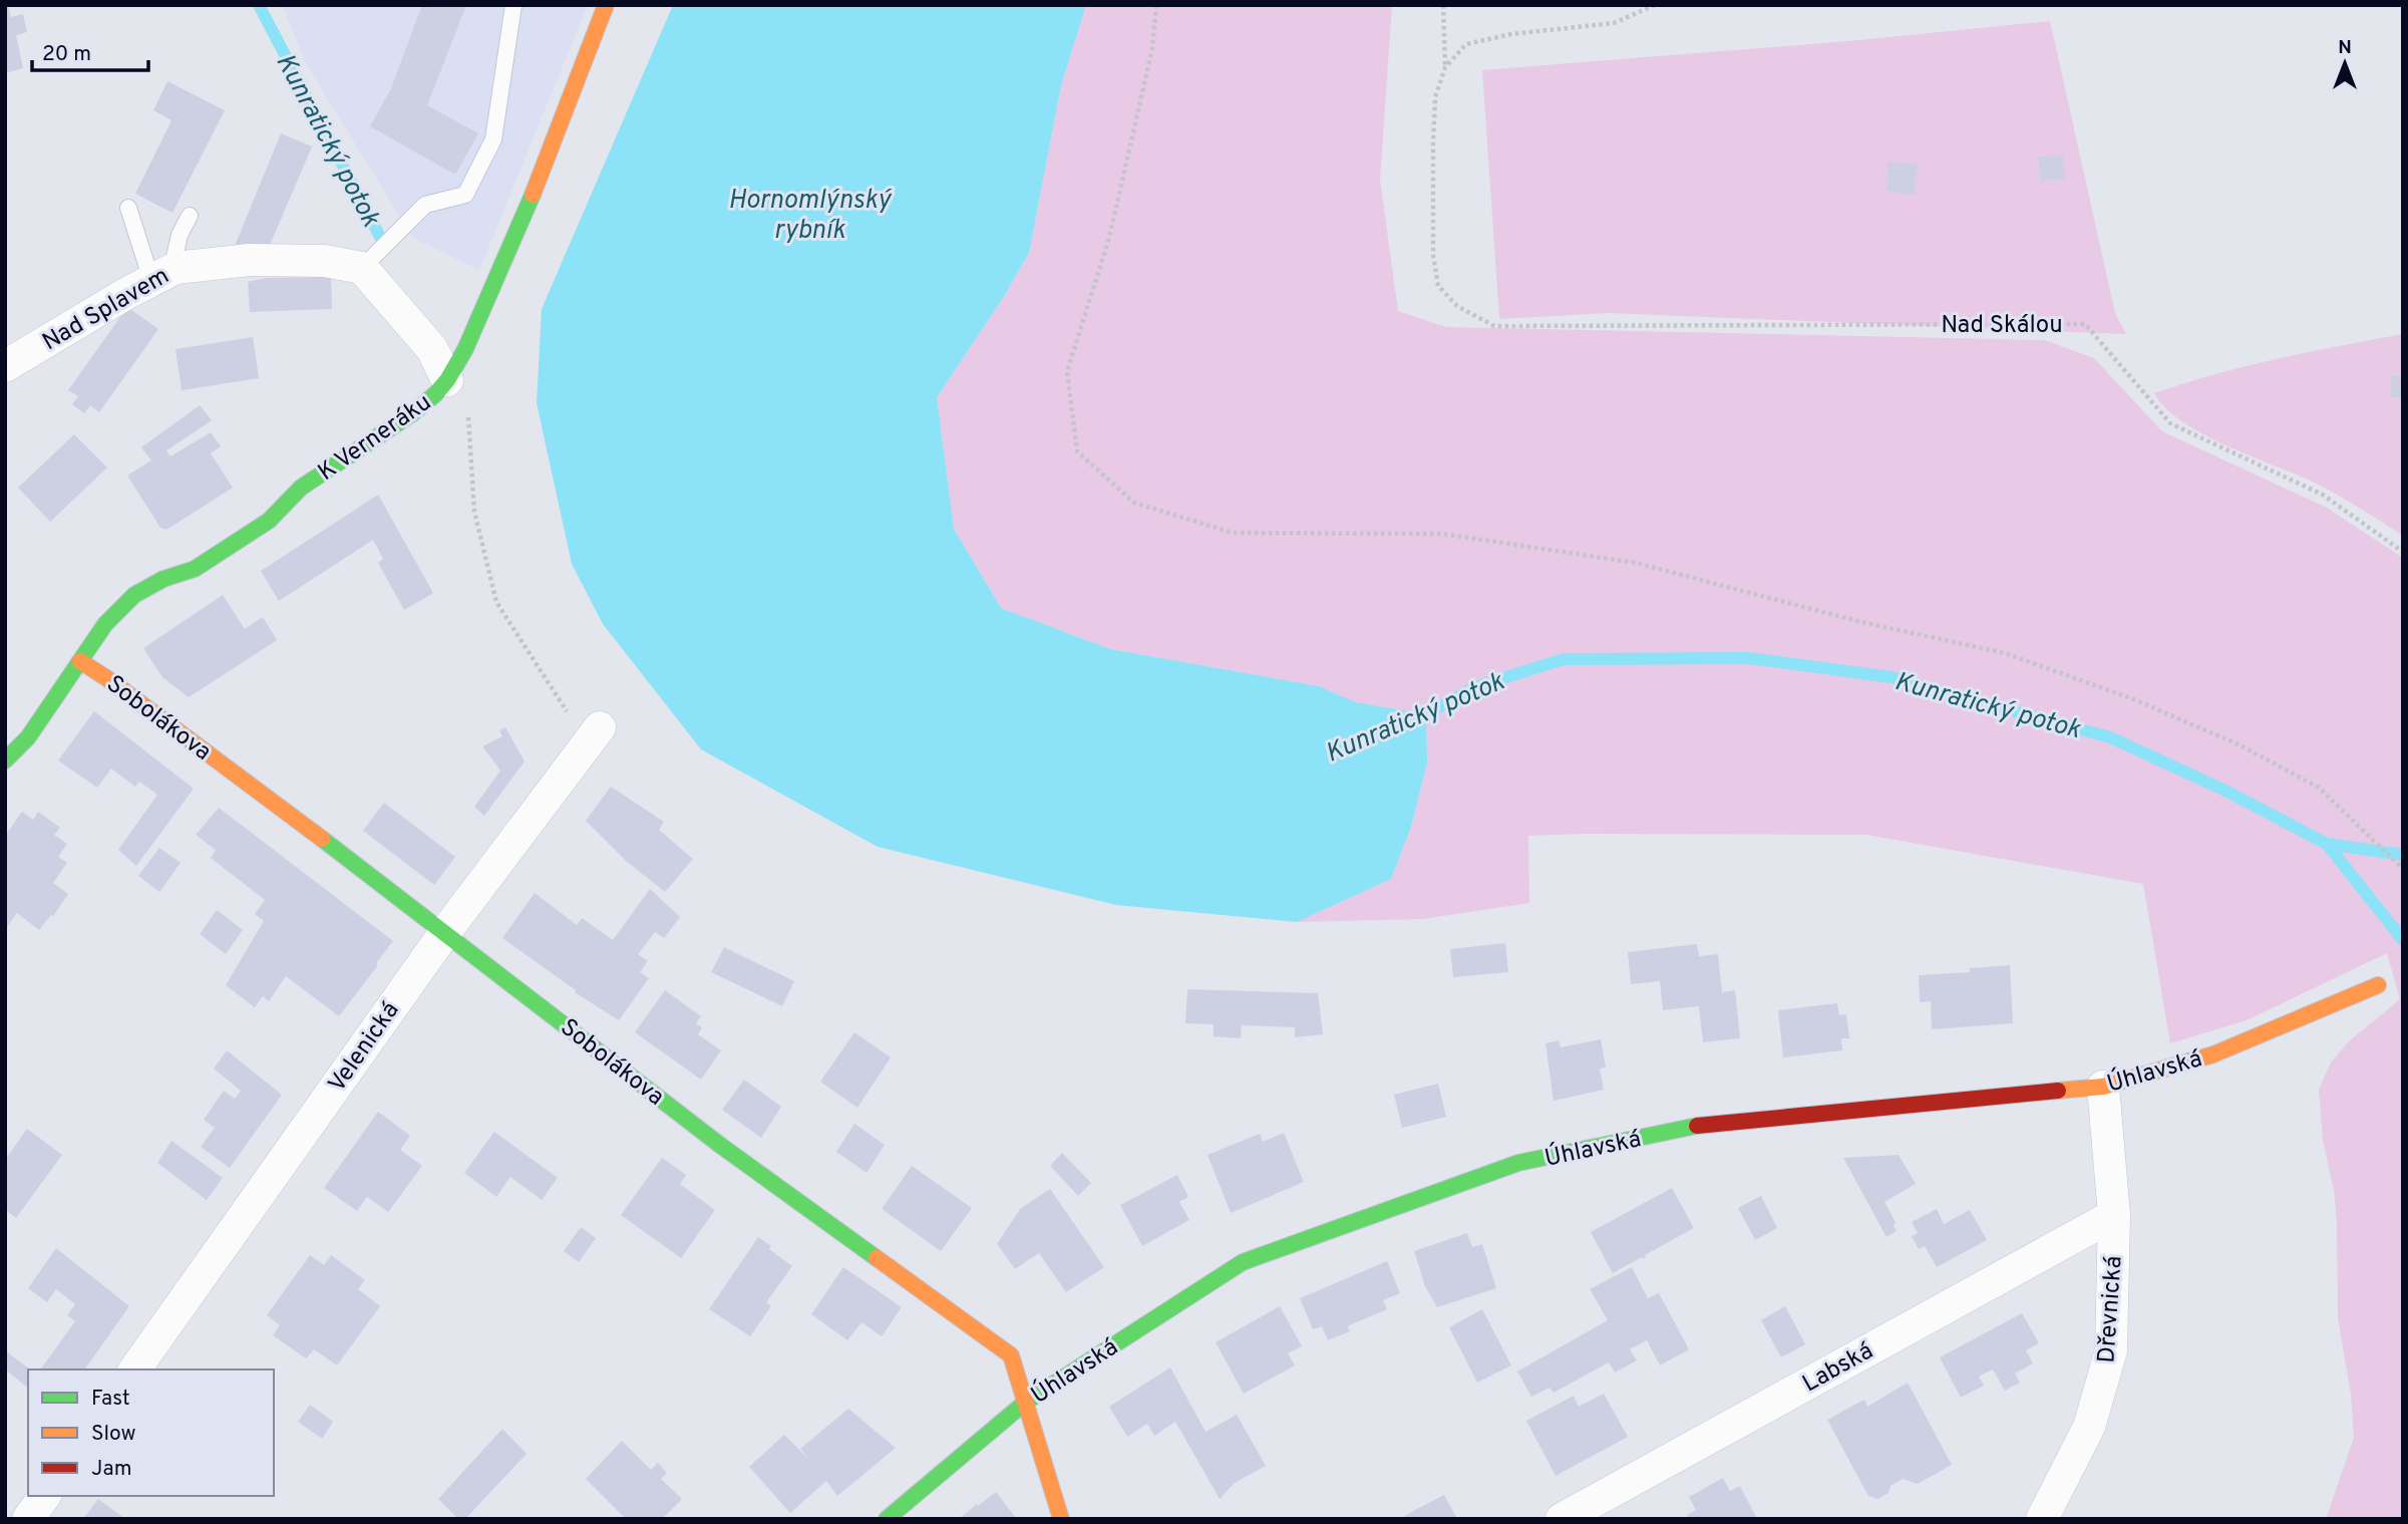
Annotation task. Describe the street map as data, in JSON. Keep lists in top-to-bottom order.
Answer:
{
  "streets": {
    "street": [
      "Nad Splavem",
      "K Verneráku",
      "Sobolákova",
      "Velenická",
      "Úhlavská",
      "Dřevnická",
      "Labská"
    ],
    "path": ["Nad Skálou"]
  },
  "crossings": [
    ["K Verneráku", "Sobolákova"],
    ["Sobolákova", "Velenická"],
    ["Sobolákova", "Úhlavská"],
    ["Úhlavská", "Dřevnická"],
    ["Dřevnická", "Labská"]
  ],
  "water": ["Kunratický potok", "Hornomlýnský rybník"],
  "legend": ["Fast", "Slow", "Jam"],
  "scale_bar": "20 m",
  "north": "top"
}
